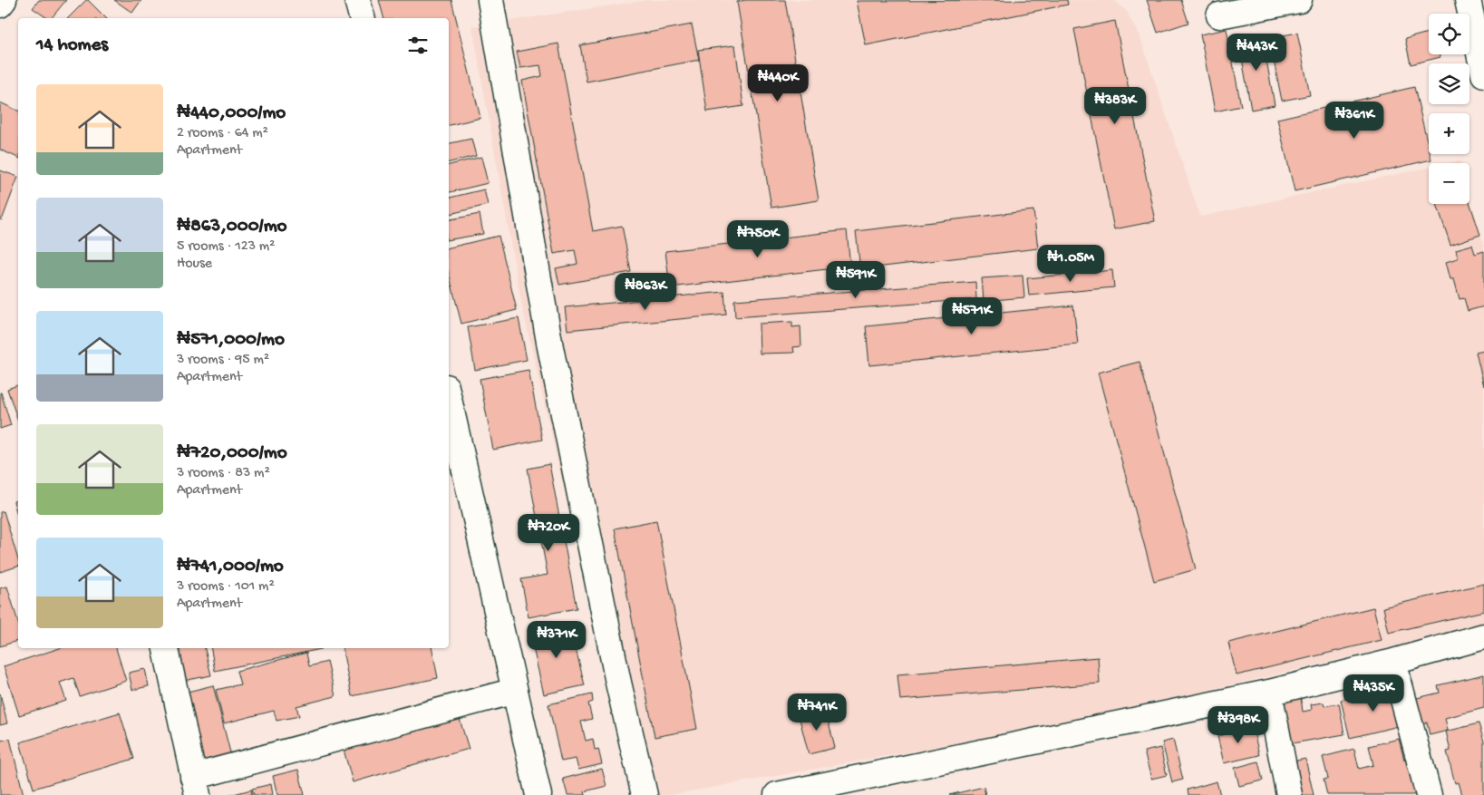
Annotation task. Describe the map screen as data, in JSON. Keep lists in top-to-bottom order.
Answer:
{
  "page": {
    "map_buttons": ["+", "−"],
    "heading": "14 homes",
    "price": [
      "₦443K",
      "₦440K",
      "₦383K",
      "₦361K",
      "₦750K",
      "₦1.05M",
      "₦591K",
      "₦863K",
      "₦571K",
      "₦720K",
      "₦371K",
      "₦435K",
      "₦741K",
      "₦398K"
    ],
    "list": [
      {
        "name": "₦440,000/mo",
        "note": "2 rooms · 64 m² · Apartment"
      },
      {
        "name": "₦863,000/mo",
        "note": "5 rooms · 123 m² · House"
      },
      {
        "name": "₦571,000/mo",
        "note": "3 rooms · 95 m² · Apartment"
      },
      {
        "name": "₦720,000/mo",
        "note": "3 rooms · 83 m² · Apartment"
      },
      {
        "name": "₦741,000/mo",
        "note": "3 rooms · 101 m² · Apartment"
      }
    ]
  }
}
